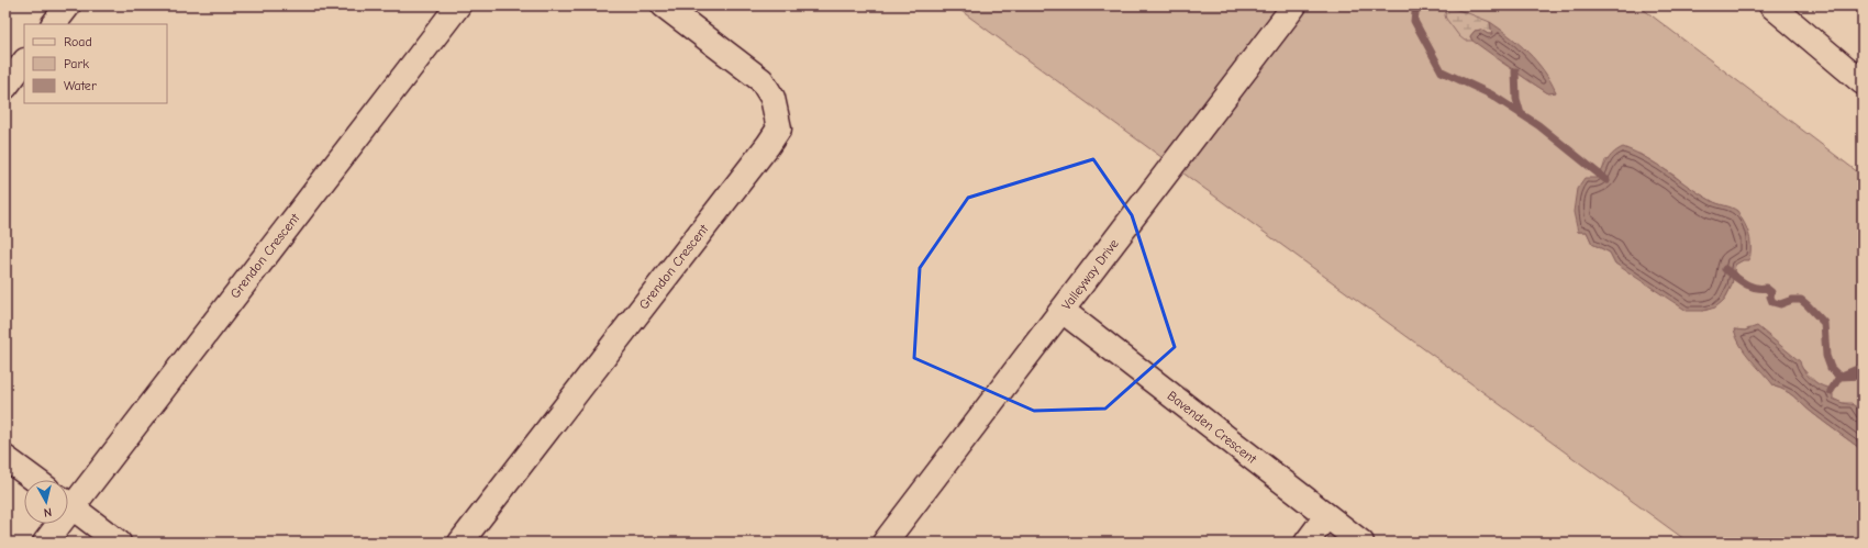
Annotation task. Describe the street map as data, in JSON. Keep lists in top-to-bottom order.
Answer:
{
  "streets": {
    "street": ["Grendon Crescent", "Valleyway Drive", "Bavenden Crescent"]
  },
  "crossings": [
    ["Valleyway Drive", "Bavenden Crescent"]
  ],
  "legend": ["Road", "Park", "Water"],
  "north": "bottom"
}
